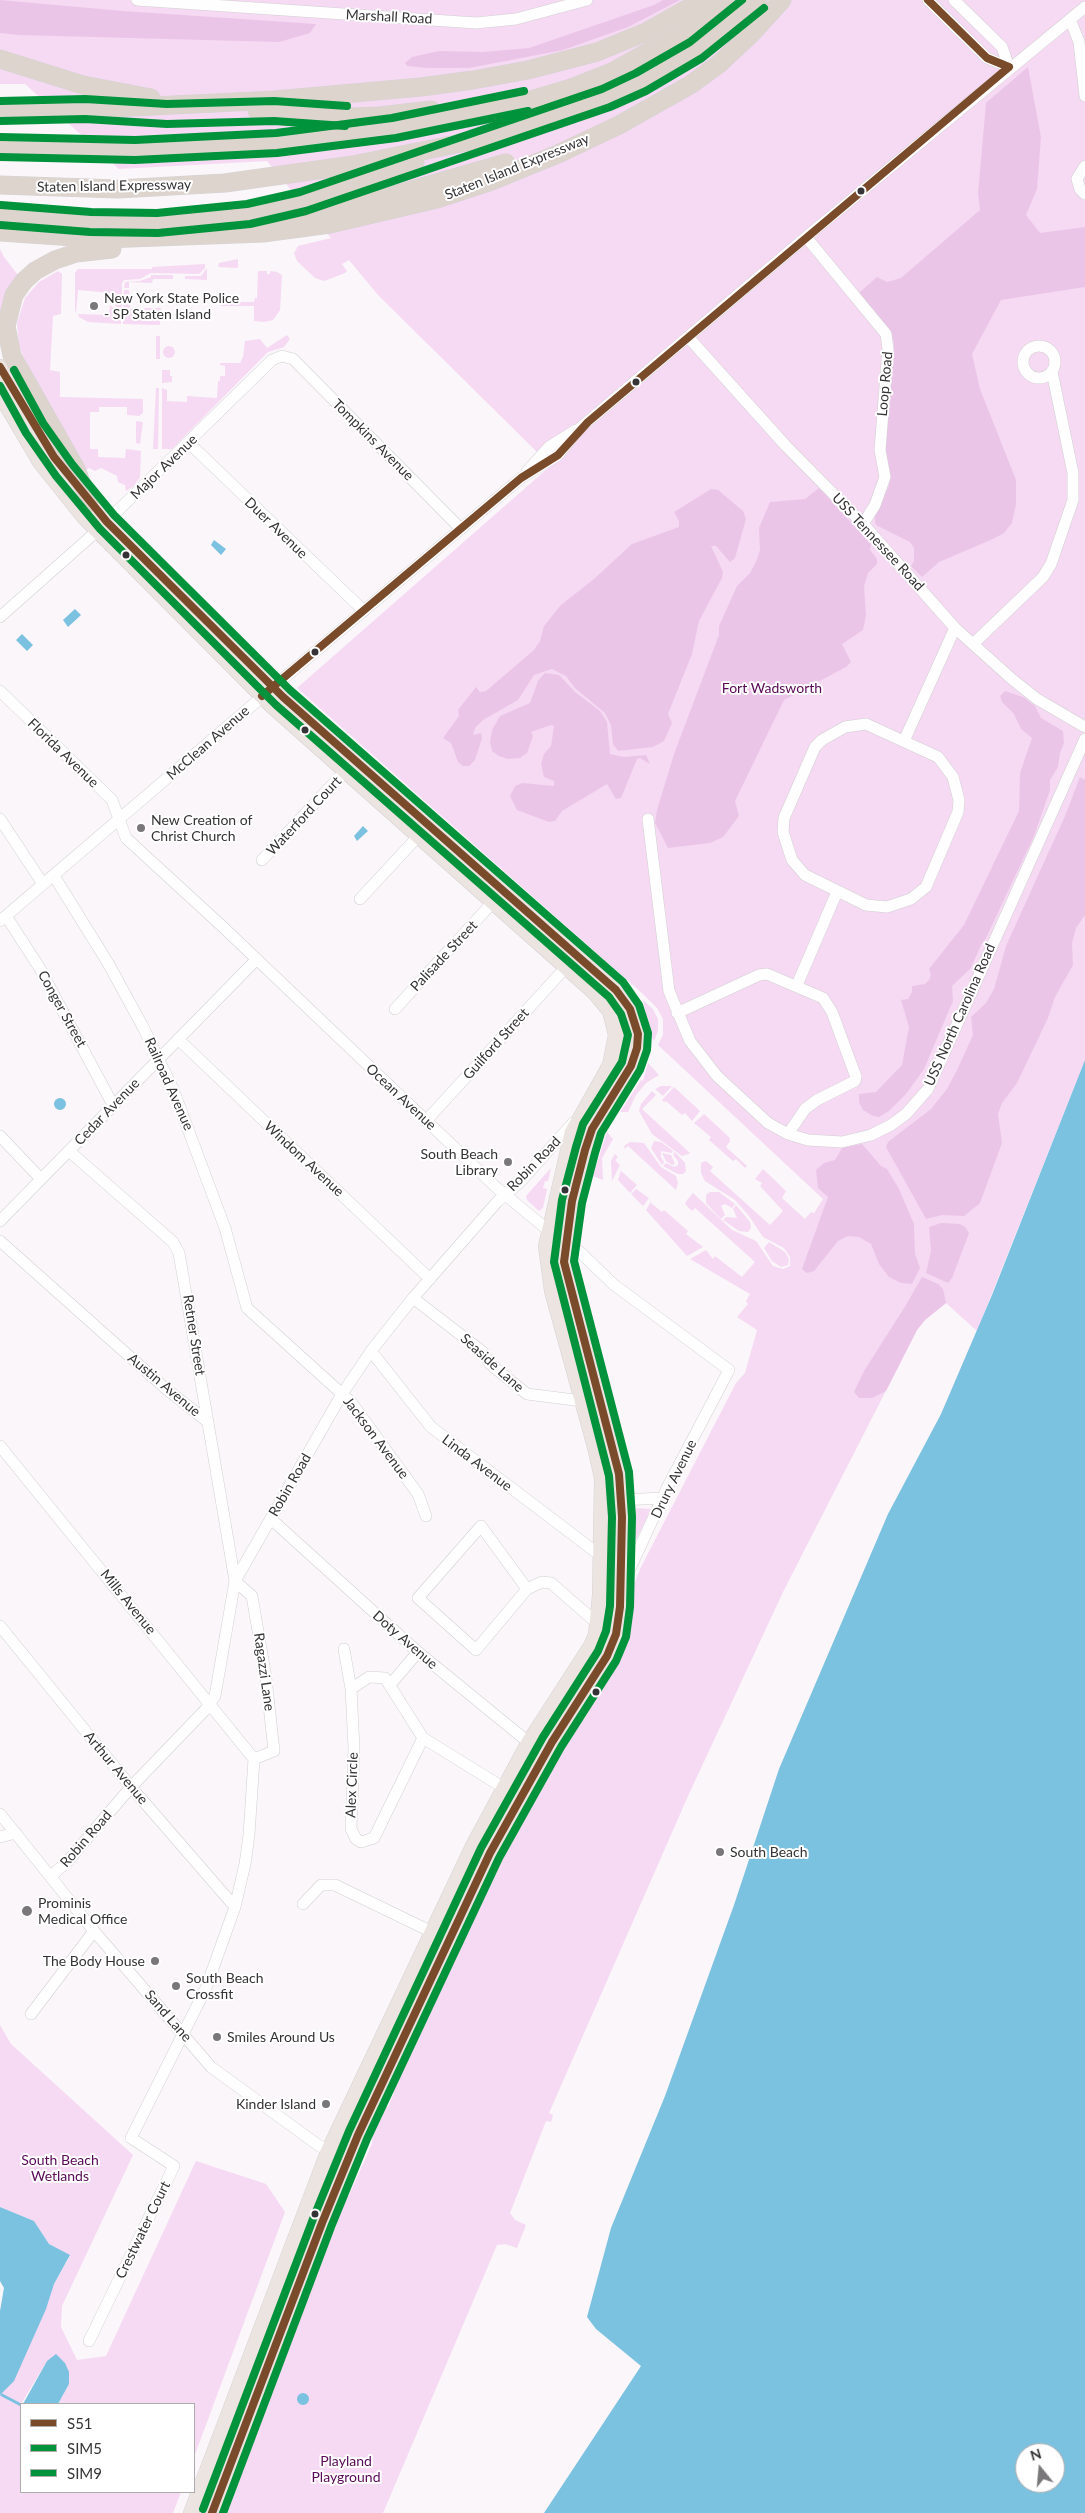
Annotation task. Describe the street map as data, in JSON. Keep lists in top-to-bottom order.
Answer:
{
  "streets": {
    "highway": ["Staten Island Expressway"],
    "street": [
      "Marshall Road",
      "Loop Road",
      "Tompkins Avenue",
      "Major Avenue",
      "Duer Avenue",
      "USS Tennessee Road",
      "McClean Avenue",
      "Florida Avenue",
      "Waterford Court",
      "Palisade Street",
      "Conger Street",
      "USS North Carolina Road",
      "Guilford Street",
      "Railroad Avenue",
      "Ocean Avenue",
      "Cedar Avenue",
      "Windom Avenue",
      "Robin Road",
      "Retner Street",
      "Seaside Lane",
      "Austin Avenue",
      "Jackson Avenue",
      "Linda Avenue",
      "Drury Avenue",
      "Mills Avenue",
      "Doty Avenue",
      "Ragazzi Lane",
      "Arthur Avenue",
      "Alex Circle",
      "Sand Lane",
      "Crestwater Court"
    ]
  },
  "crossings": [
    ["Loop Road", "USS Tennessee Road"],
    ["Tompkins Avenue", "Major Avenue"],
    ["Tompkins Avenue", "McClean Avenue"],
    ["Major Avenue", "Duer Avenue"],
    ["Duer Avenue", "McClean Avenue"],
    ["McClean Avenue", "Florida Avenue"],
    ["McClean Avenue", "Conger Street"],
    ["McClean Avenue", "Railroad Avenue"],
    ["McClean Avenue", "Ocean Avenue"],
    ["Florida Avenue", "Ocean Avenue"],
    ["Conger Street", "Cedar Avenue"],
    ["Guilford Street", "Ocean Avenue"],
    ["Railroad Avenue", "Cedar Avenue"],
    ["Railroad Avenue", "Jackson Avenue"],
    ["Ocean Avenue", "Cedar Avenue"],
    ["Ocean Avenue", "Robin Road"],
    ["Ocean Avenue", "Drury Avenue"],
    ["Cedar Avenue", "Windom Avenue"],
    ["Cedar Avenue", "Retner Street"],
    ["Windom Avenue", "Robin Road"],
    ["Robin Road", "Seaside Lane"],
    ["Robin Road", "Austin Avenue"],
    ["Robin Road", "Jackson Avenue"],
    ["Robin Road", "Linda Avenue"],
    ["Robin Road", "Mills Avenue"],
    ["Robin Road", "Doty Avenue"],
    ["Robin Road", "Ragazzi Lane"],
    ["Robin Road", "Arthur Avenue"],
    ["Robin Road", "Sand Lane"],
    ["Retner Street", "Austin Avenue"],
    ["Austin Avenue", "Ragazzi Lane"],
    ["Mills Avenue", "Ragazzi Lane"],
    ["Sand Lane", "Crestwater Court"]
  ],
  "parks": ["Fort Wadsworth", "South Beach Wetlands", "Playland Playground"],
  "places": [
    "New York State Police - SP Staten Island",
    "New Creation of Christ Church",
    "South Beach Library",
    "South Beach",
    "Prominis Medical Office",
    "The Body House",
    "South Beach Crossfit",
    "Smiles Around Us",
    "Kinder Island"
  ],
  "lines": ["transit line S51", "transit line SIM9", "transit line SIM5"],
  "legend": ["S51", "SIM5", "SIM9"],
  "north": "top"
}
